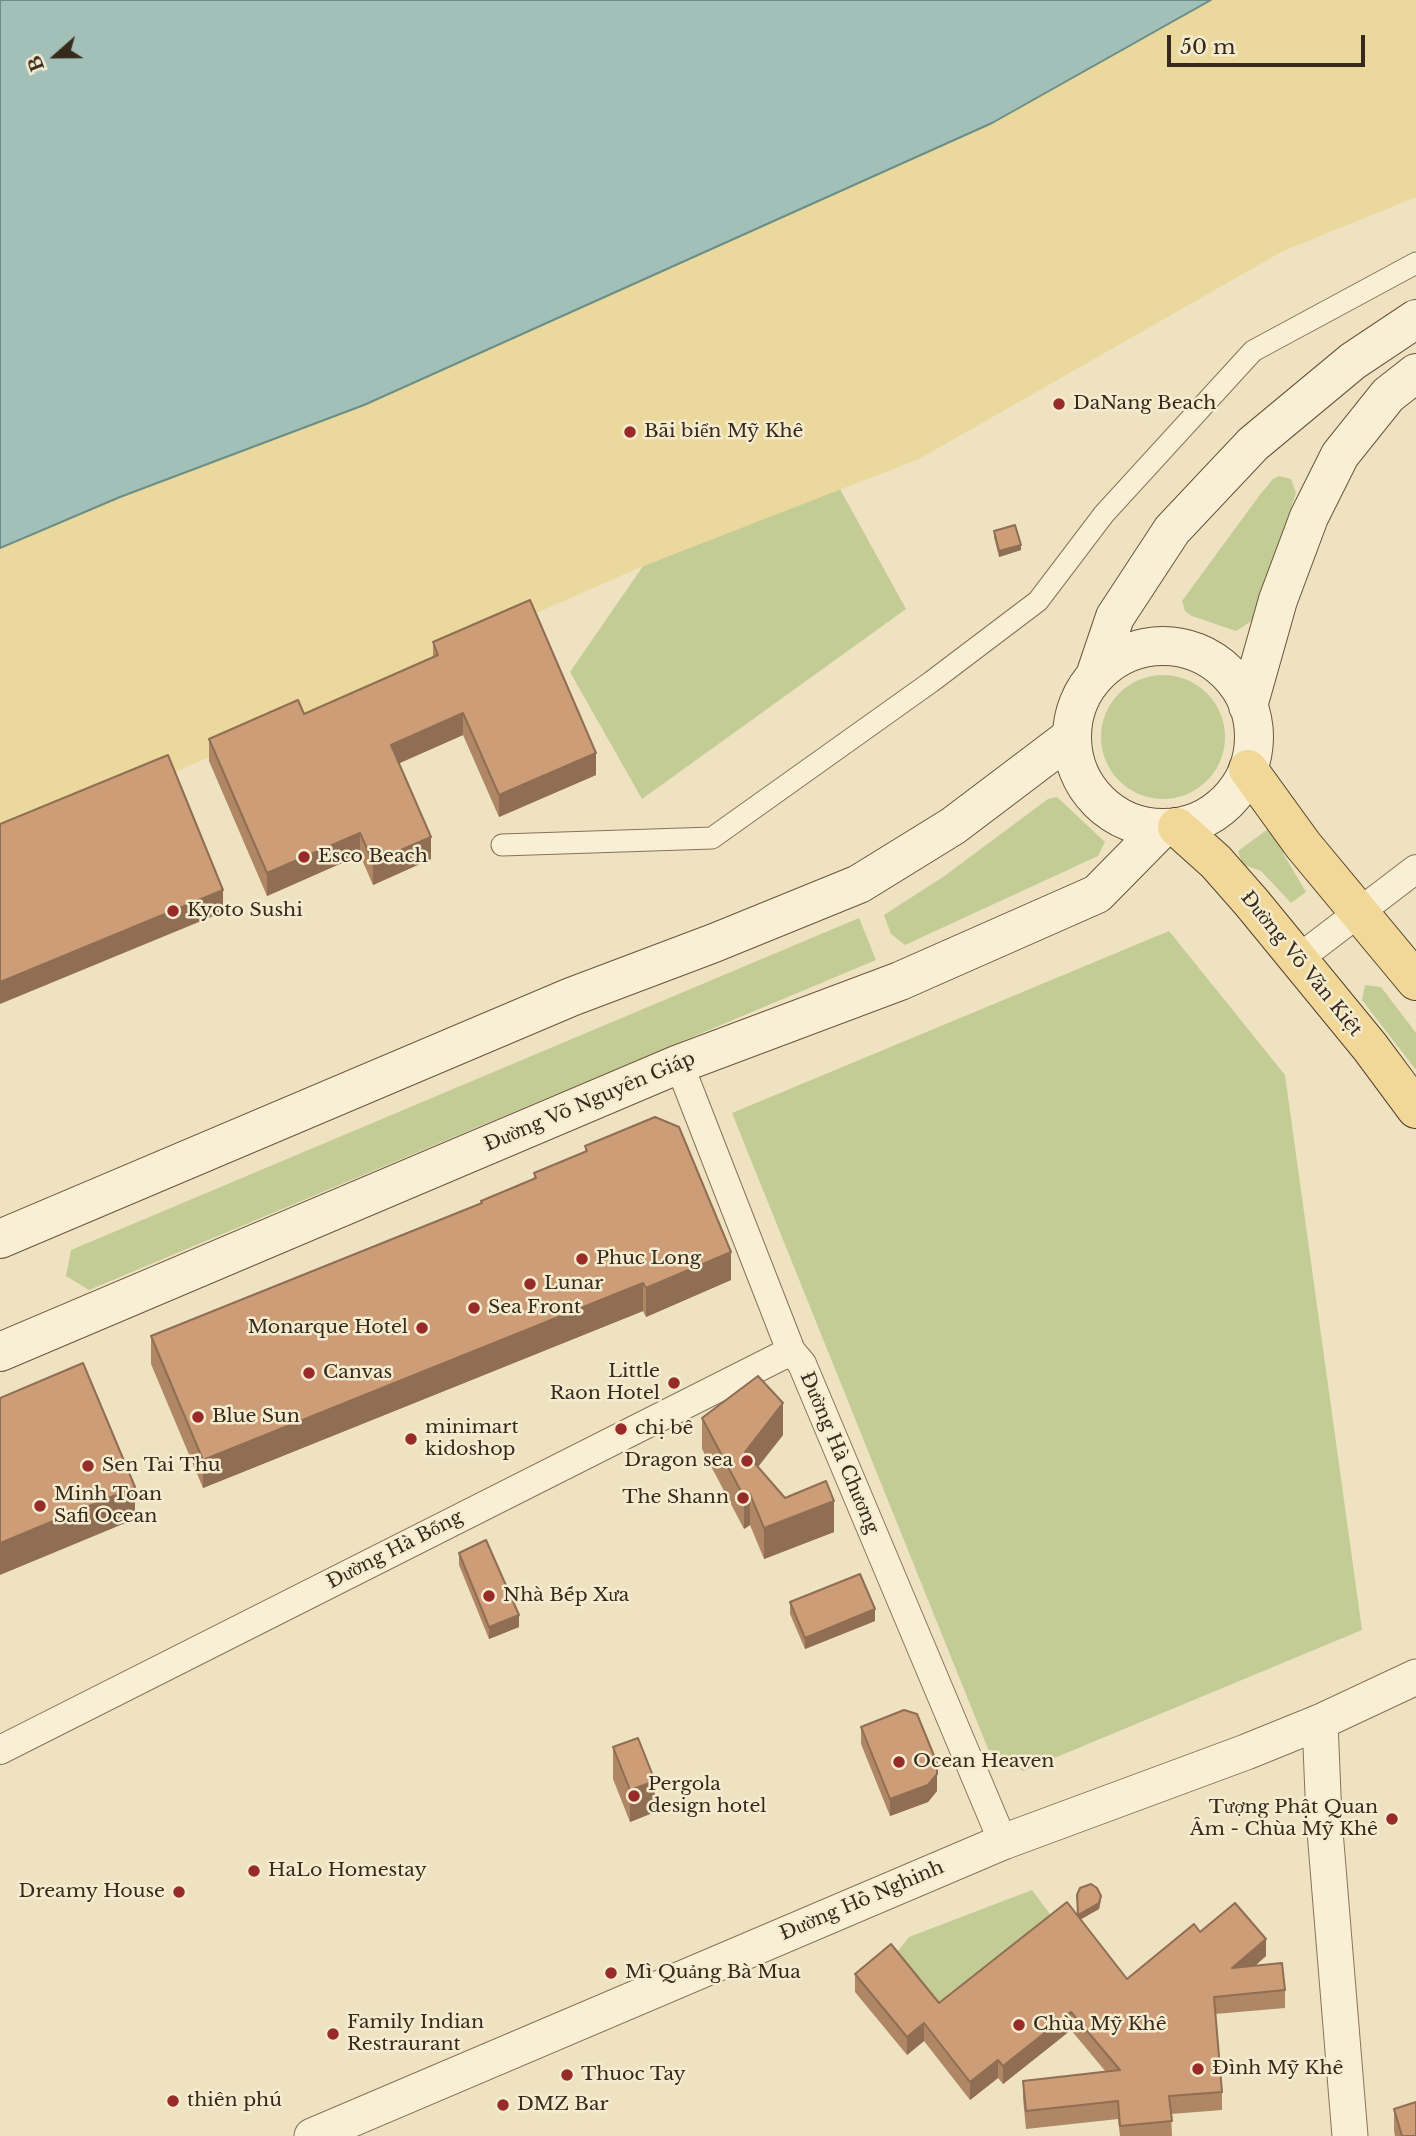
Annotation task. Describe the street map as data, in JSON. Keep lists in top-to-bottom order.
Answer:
{
  "streets": {
    "main road": ["Đường Võ Văn Kiệt", "Đường Võ Nguyên Giáp"],
    "street": ["Đường Hà Chương", "Đường Hà Bổng", "Đường Hồ Nghinh"]
  },
  "crossings": [
    ["Đường Võ Văn Kiệt", "Đường Võ Nguyên Giáp"],
    ["Đường Võ Nguyên Giáp", "Đường Hà Chương"],
    ["Đường Hà Chương", "Đường Hà Bổng"],
    ["Đường Hà Chương", "Đường Hồ Nghinh"]
  ],
  "places": [
    "DaNang Beach",
    "Bãi biển Mỹ Khê",
    "Esco Beach",
    "Kyoto Sushi",
    "Phuc Long",
    "Lunar",
    "Sea Front",
    "Monarque Hotel",
    "Canvas",
    "Little Raon Hotel",
    "Blue Sun",
    "chị bê",
    "minimart kidoshop",
    "Dragon sea",
    "Sen Tai Thu",
    "The Shann",
    "Minh Toan Safi Ocean",
    "Nhà Bếp Xưa",
    "Ocean Heaven",
    "Pergola design hotel",
    "Tượng Phật Quan Âm - Chùa Mỹ Khê",
    "HaLo Homestay",
    "Dreamy House",
    "Mì Quảng Bà Mua",
    "Chùa Mỹ Khê",
    "Family Indian Restraurant",
    "Đình Mỹ Khê",
    "Thuoc Tay",
    "thiên phú",
    "DMZ Bar"
  ],
  "scale_bar": "50 m",
  "north": "left"
}
